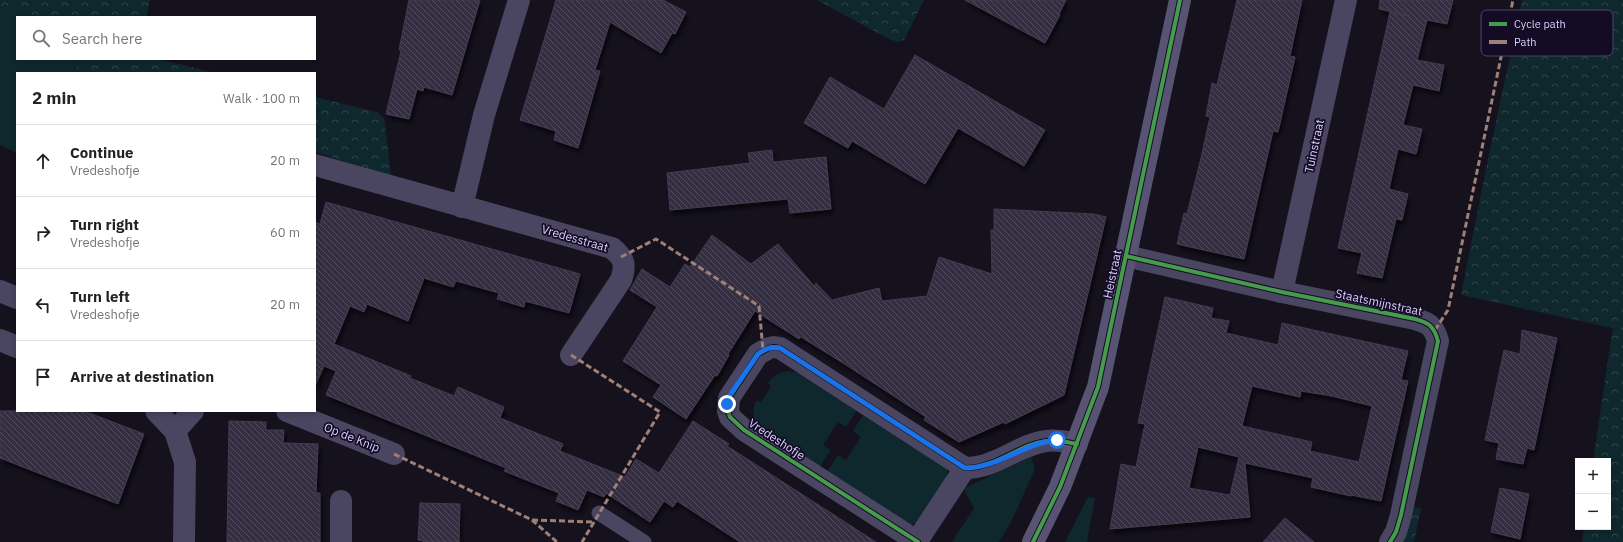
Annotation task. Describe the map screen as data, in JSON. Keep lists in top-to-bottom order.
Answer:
{
  "streets": {
    "street": [
      "Tuinstraat",
      "Vredesstraat",
      "Heistraat",
      "Staatsmijnstraat",
      "Op de Knip",
      "Vredeshofje"
    ]
  },
  "crossings": [
    ["Tuinstraat", "Staatsmijnstraat"],
    ["Heistraat", "Staatsmijnstraat"]
  ],
  "legend": ["Cycle path", "Path"],
  "page": {
    "search": "Search here",
    "heading": ["2 min", "Walk · 100 m"],
    "list": [
      ["Continue", "Vredeshofje", "20 m"],
      ["Turn right", "Vredeshofje", "60 m"],
      ["Turn left", "Vredeshofje", "20 m"],
      "Arrive at destination"
    ],
    "map_buttons": ["+", "−"]
  }
}
